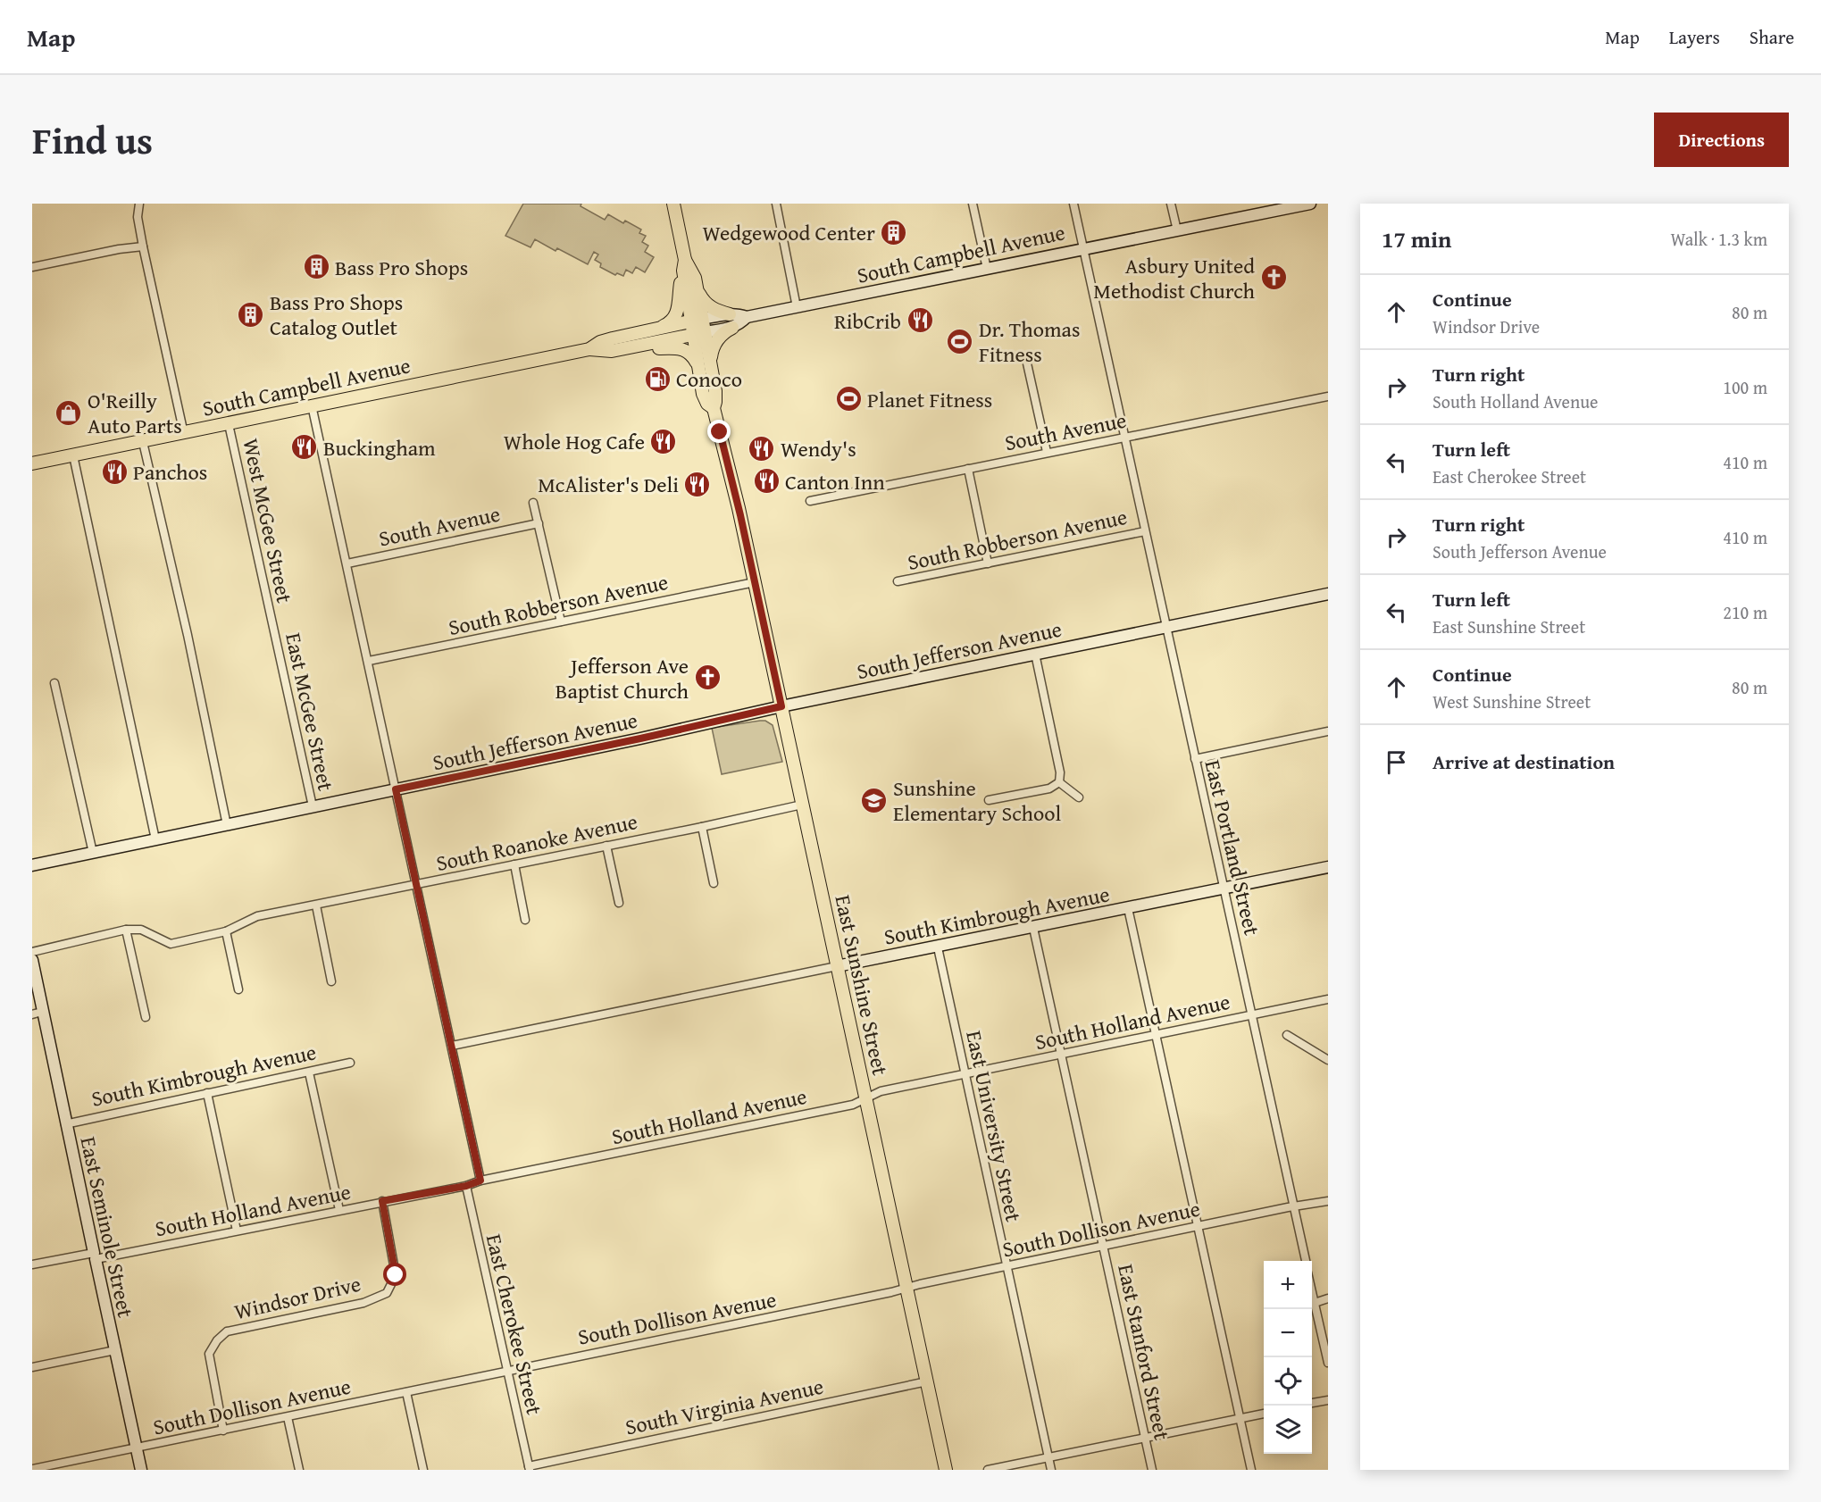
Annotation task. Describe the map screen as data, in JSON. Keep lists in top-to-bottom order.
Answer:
{
  "streets": {
    "main road": [
      "South Campbell Avenue",
      "South Jefferson Avenue",
      "South Kimbrough Avenue",
      "East Sunshine Street",
      "East Seminole Street"
    ],
    "street": [
      "South Avenue",
      "West McGee Street",
      "South Robberson Avenue",
      "East McGee Street",
      "South Roanoke Avenue",
      "East Portland Street",
      "South Holland Avenue",
      "East University Street",
      "South Dollison Avenue",
      "Windsor Drive",
      "East Cherokee Street",
      "East Stanford Street",
      "South Virginia Avenue"
    ]
  },
  "crossings": [
    ["South Campbell Avenue", "West McGee Street"],
    ["South Campbell Avenue", "East Portland Street"],
    ["South Campbell Avenue", "East Sunshine Street"],
    ["South Avenue", "East Portland Street"],
    ["West McGee Street", "East McGee Street"],
    ["South Robberson Avenue", "East Portland Street"],
    ["South Robberson Avenue", "East Sunshine Street"],
    ["South Jefferson Avenue", "East McGee Street"],
    ["South Jefferson Avenue", "East Portland Street"],
    ["South Jefferson Avenue", "East Sunshine Street"],
    ["South Roanoke Avenue", "East Sunshine Street"],
    ["East Portland Street", "South Kimbrough Avenue"],
    ["East Portland Street", "South Holland Avenue"],
    ["East Portland Street", "South Dollison Avenue"],
    ["South Kimbrough Avenue", "East Sunshine Street"],
    ["South Kimbrough Avenue", "East University Street"],
    ["South Kimbrough Avenue", "East Seminole Street"],
    ["South Kimbrough Avenue", "East Stanford Street"],
    ["East Sunshine Street", "South Holland Avenue"],
    ["East Sunshine Street", "South Dollison Avenue"],
    ["East Sunshine Street", "South Virginia Avenue"],
    ["South Holland Avenue", "East University Street"],
    ["South Holland Avenue", "East Seminole Street"],
    ["South Holland Avenue", "Windsor Drive"],
    ["South Holland Avenue", "East Cherokee Street"],
    ["South Holland Avenue", "East Stanford Street"],
    ["East University Street", "South Dollison Avenue"],
    ["East Seminole Street", "South Dollison Avenue"],
    ["South Dollison Avenue", "Windsor Drive"],
    ["South Dollison Avenue", "East Cherokee Street"],
    ["South Dollison Avenue", "East Stanford Street"],
    ["East Cherokee Street", "South Virginia Avenue"]
  ],
  "places": {
    "building": ["Wedgewood Center", "Bass Pro Shops", "Bass Pro Shops Catalog Outlet"],
    "church": ["Asbury United Methodist Church", "Jefferson Ave Baptist Church"],
    "restaurant": [
      "RibCrib",
      "Whole Hog Cafe",
      "Buckingham",
      "Wendy's",
      "Panchos",
      "Canton Inn",
      "McAlister's Deli"
    ],
    "sports": ["Dr. Thomas Fitness", "Planet Fitness"],
    "fuel station": ["Conoco"],
    "shop": ["O'Reilly Auto Parts"],
    "school or university": ["Sunshine Elementary School"]
  },
  "page": {
    "header": "Map",
    "nav": ["Map", "Layers", "Share"],
    "title": "Find us",
    "buttons": "Directions",
    "heading": ["17 min", "Walk · 1.3 km"],
    "list": [
      ["Continue", "Windsor Drive", "80 m"],
      ["Turn right", "South Holland Avenue", "100 m"],
      ["Turn left", "East Cherokee Street", "410 m"],
      ["Turn right", "South Jefferson Avenue", "410 m"],
      ["Turn left", "East Sunshine Street", "210 m"],
      ["Continue", "West Sunshine Street", "80 m"],
      "Arrive at destination"
    ],
    "map_buttons": ["+", "−"]
  }
}
